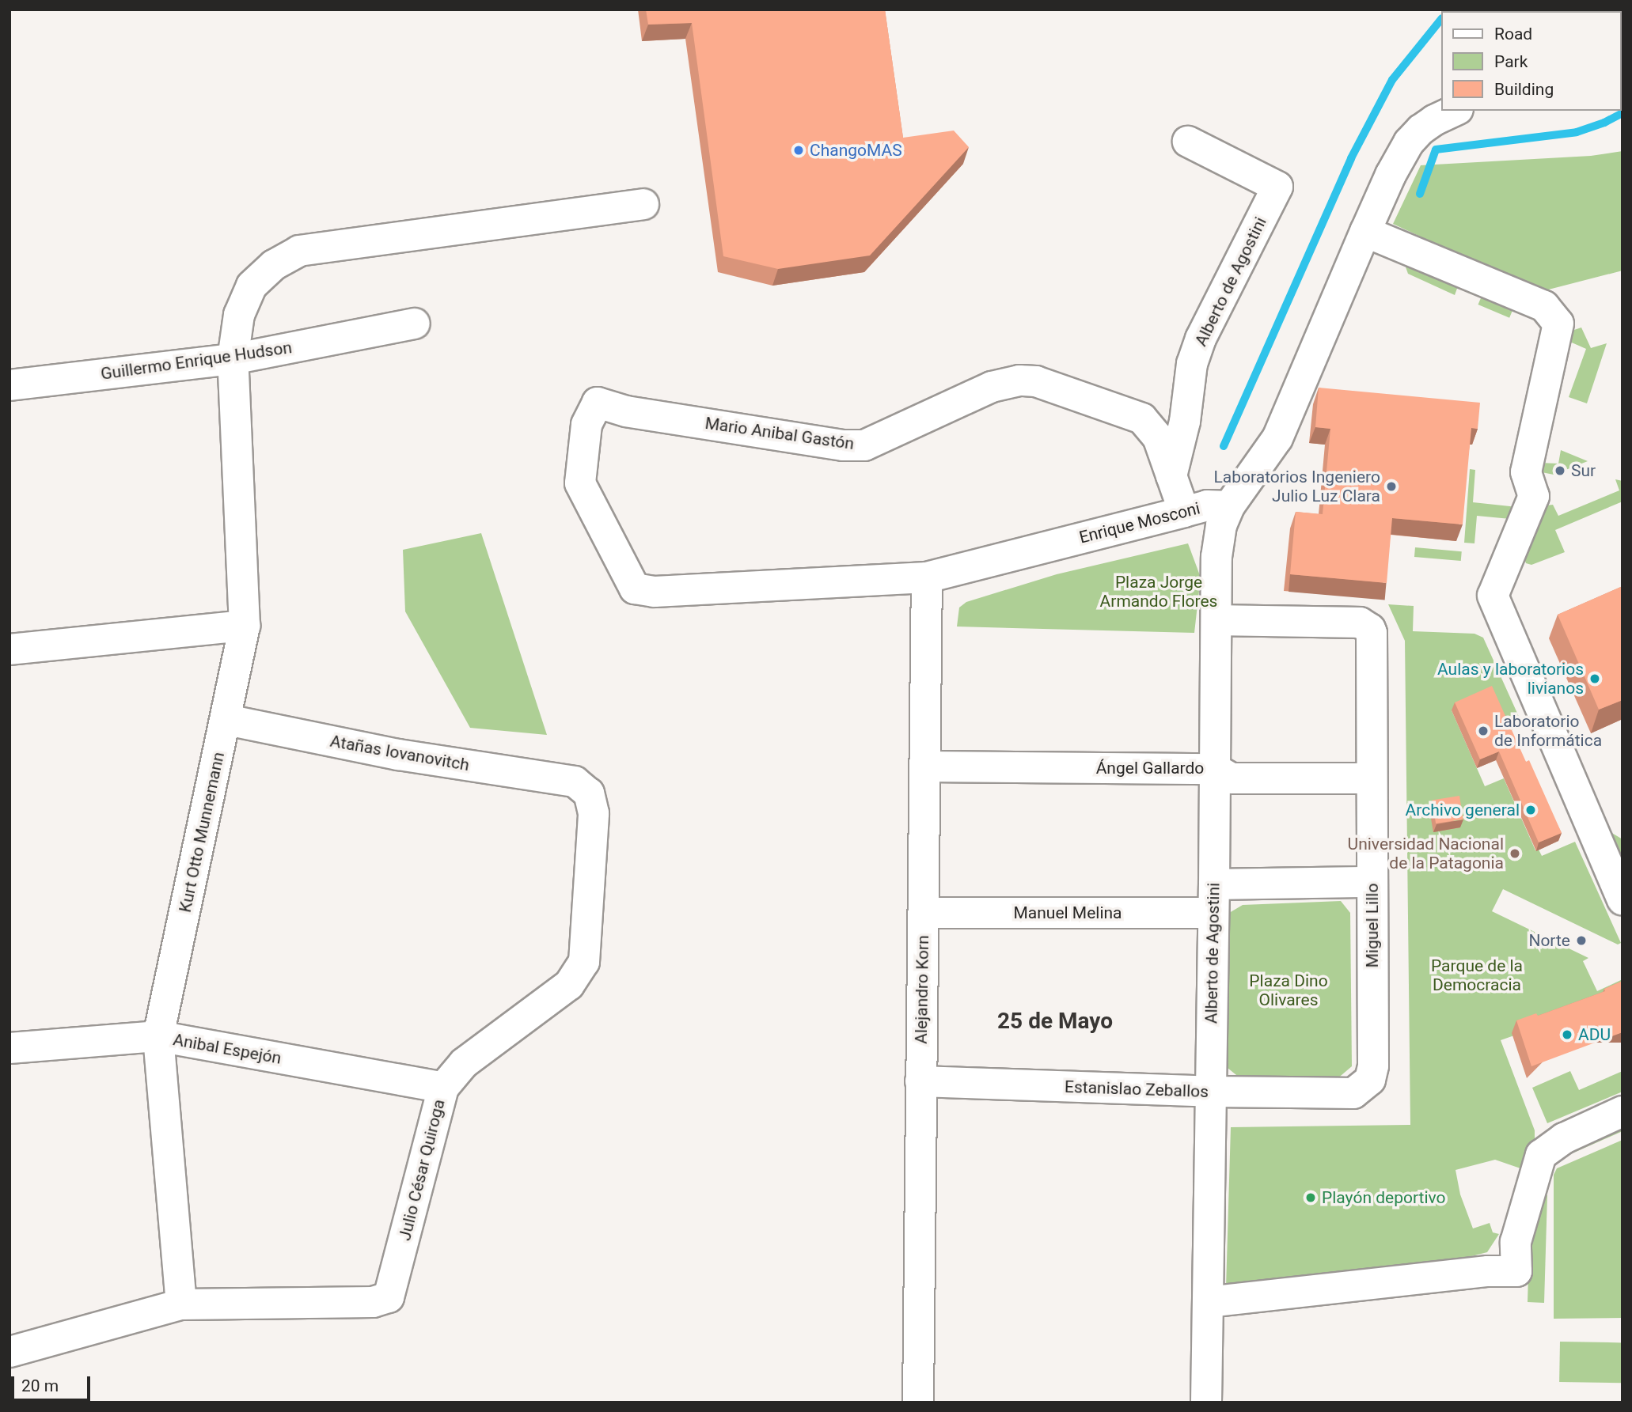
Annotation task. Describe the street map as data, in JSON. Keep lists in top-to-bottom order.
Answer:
{
  "streets": {
    "street": [
      "Alberto de Agostini",
      "Guillermo Enrique Hudson",
      "Mario Anibal Gastón",
      "Enrique Mosconi",
      "Atañas Iovanovitch",
      "Ángel Gallardo",
      "Kurt Otto Munnemann",
      "Manuel Melina",
      "Miguel Lillo",
      "Alejandro Korn",
      "Anibal Espejón",
      "Estanislao Zeballos",
      "Julio César Quiroga"
    ]
  },
  "crossings": [
    ["Alberto de Agostini", "Mario Anibal Gastón"],
    ["Alberto de Agostini", "Enrique Mosconi"],
    ["Alberto de Agostini", "Ángel Gallardo"],
    ["Alberto de Agostini", "Manuel Melina"],
    ["Alberto de Agostini", "Miguel Lillo"],
    ["Alberto de Agostini", "Estanislao Zeballos"],
    ["Guillermo Enrique Hudson", "Kurt Otto Munnemann"],
    ["Mario Anibal Gastón", "Enrique Mosconi"],
    ["Enrique Mosconi", "Alejandro Korn"],
    ["Atañas Iovanovitch", "Kurt Otto Munnemann"],
    ["Atañas Iovanovitch", "Julio César Quiroga"],
    ["Ángel Gallardo", "Miguel Lillo"],
    ["Ángel Gallardo", "Alejandro Korn"],
    ["Kurt Otto Munnemann", "Anibal Espejón"],
    ["Kurt Otto Munnemann", "Julio César Quiroga"],
    ["Manuel Melina", "Miguel Lillo"],
    ["Manuel Melina", "Alejandro Korn"],
    ["Miguel Lillo", "Estanislao Zeballos"],
    ["Alejandro Korn", "Estanislao Zeballos"],
    ["Anibal Espejón", "Julio César Quiroga"]
  ],
  "districts": ["25 de Mayo"],
  "parks": ["Plaza Jorge Armando Flores", "Parque de la Democracia", "Plaza Dino Olivares"],
  "places": [
    "ChangoMAS",
    "Sur",
    "Laboratorios Ingeniero Julio Luz Clara",
    "Aulas y laboratorios livianos",
    "Laboratorio de Informática",
    "Archivo general",
    "Universidad Nacional de la Patagonia",
    "Norte",
    "ADU",
    "Playón deportivo"
  ],
  "legend": ["Road", "Park", "Building"],
  "scale_bar": "20 m"
}
